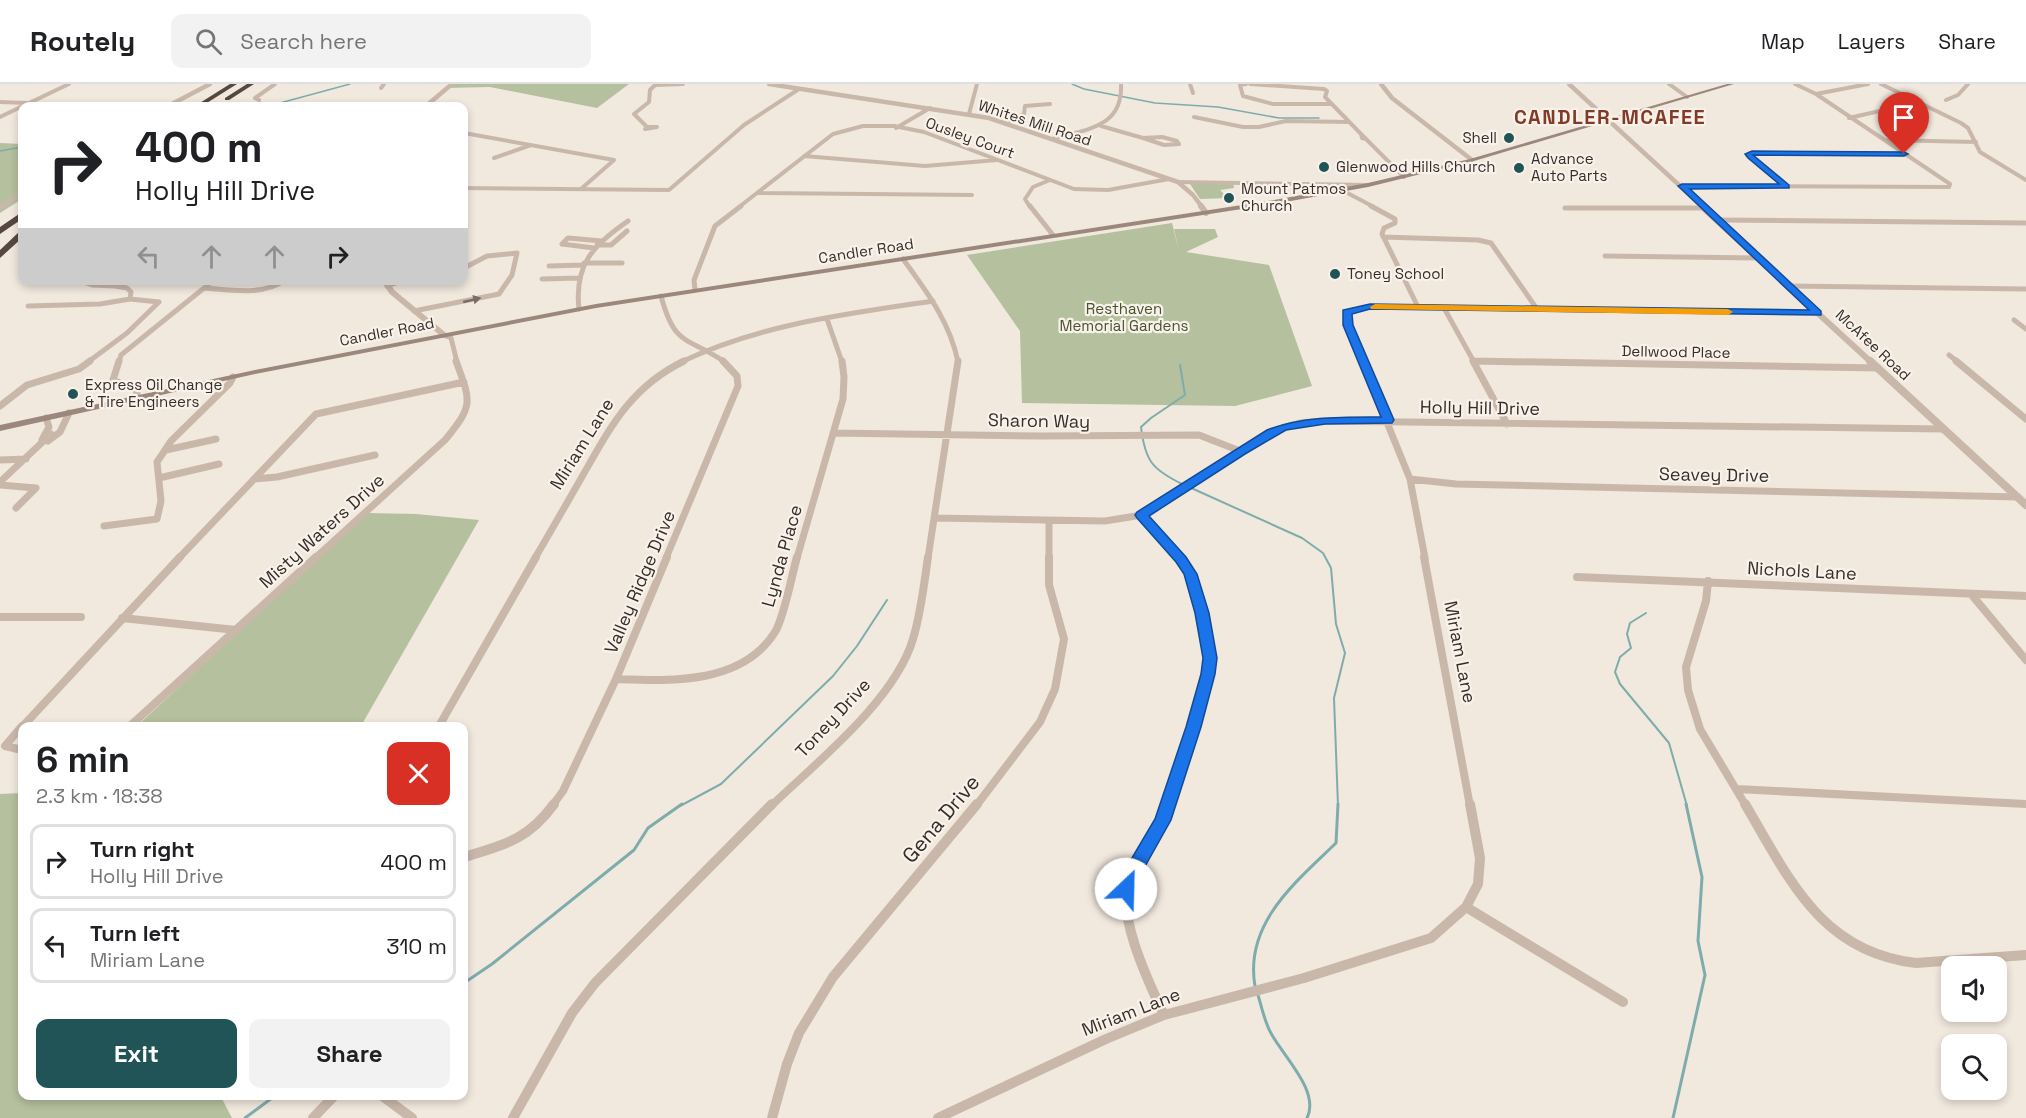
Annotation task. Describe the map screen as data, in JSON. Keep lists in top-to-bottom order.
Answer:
{
  "streets": {
    "main road": ["Candler Road"],
    "street": [
      "Whites Mill Road",
      "Ousley Court",
      "McAfee Road",
      "Dellwood Place",
      "Holly Hill Drive",
      "Sharon Way",
      "Miriam Lane",
      "Seavey Drive",
      "Misty Waters Drive",
      "Lynda Place",
      "Nichols Lane",
      "Valley Ridge Drive",
      "Toney Drive",
      "Gena Drive"
    ]
  },
  "crossings": [
    ["Whites Mill Road", "Ousley Court"],
    ["Whites Mill Road", "Candler Road"],
    ["Ousley Court", "Candler Road"],
    ["Candler Road", "McAfee Road"],
    ["Candler Road", "Misty Waters Drive"],
    ["Candler Road", "Valley Ridge Drive"],
    ["Candler Road", "Toney Drive"],
    ["McAfee Road", "Dellwood Place"],
    ["McAfee Road", "Holly Hill Drive"],
    ["McAfee Road", "Miriam Lane"],
    ["McAfee Road", "Seavey Drive"],
    ["Holly Hill Drive", "Sharon Way"],
    ["Holly Hill Drive", "Miriam Lane"],
    ["Holly Hill Drive", "Toney Drive"],
    ["Holly Hill Drive", "Gena Drive"],
    ["Sharon Way", "Lynda Place"],
    ["Sharon Way", "Toney Drive"],
    ["Miriam Lane", "Seavey Drive"],
    ["Miriam Lane", "Lynda Place"],
    ["Miriam Lane", "Valley Ridge Drive"],
    ["Miriam Lane", "Toney Drive"],
    ["Lynda Place", "Valley Ridge Drive"]
  ],
  "districts": ["CANDLER-MCAFEE"],
  "parks": ["Resthaven Memorial Gardens"],
  "places": [
    "Shell",
    "Glenwood Hills Church",
    "Advance Auto Parts",
    "Mount Patmos Church",
    "Toney School",
    "Express Oil Change & Tire Engineers"
  ],
  "page": {
    "header": "Routely",
    "search": "Search here",
    "nav": ["Map", "Layers", "Share"],
    "turn": ["400 m", "Holly Hill Drive"],
    "heading": ["6 min", "2.3 km · 18:38"],
    "list": [
      {
        "name": "Turn right",
        "note": "Holly Hill Drive",
        "value": "400 m"
      },
      {
        "name": "Turn left",
        "note": "Miriam Lane",
        "value": "310 m"
      }
    ],
    "buttons": ["Exit", "Share"]
  }
}
